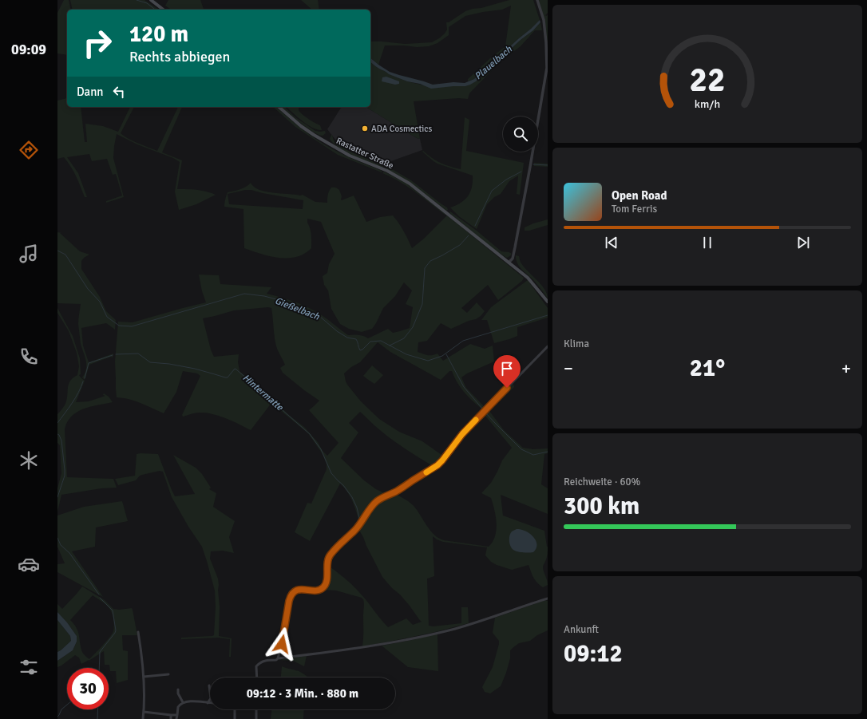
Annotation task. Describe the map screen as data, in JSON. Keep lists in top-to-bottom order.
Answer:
{
  "streets": {
    "main road": ["Rastatter Straße"]
  },
  "water": ["Plauelbach", "Gießelbach", "Hintermatte"],
  "places": ["ADA Cosmectics"],
  "page": {
    "tabs": "09:09",
    "turn": ["120 m", "Rechts abbiegen"],
    "then": "Dann",
    "song": ["Open Road", "Tom Ferris"],
    "tile": [
      "Klima",
      ["Reichweite · 60%", "300 km"],
      ["Ankunft", "09:12"]
    ],
    "heat": ["−", "21°", "+"],
    "limit": "30",
    "trip": "09:12 · 3 Min. · 880 m",
    "gauge": ["22", "km/h"]
  }
}
